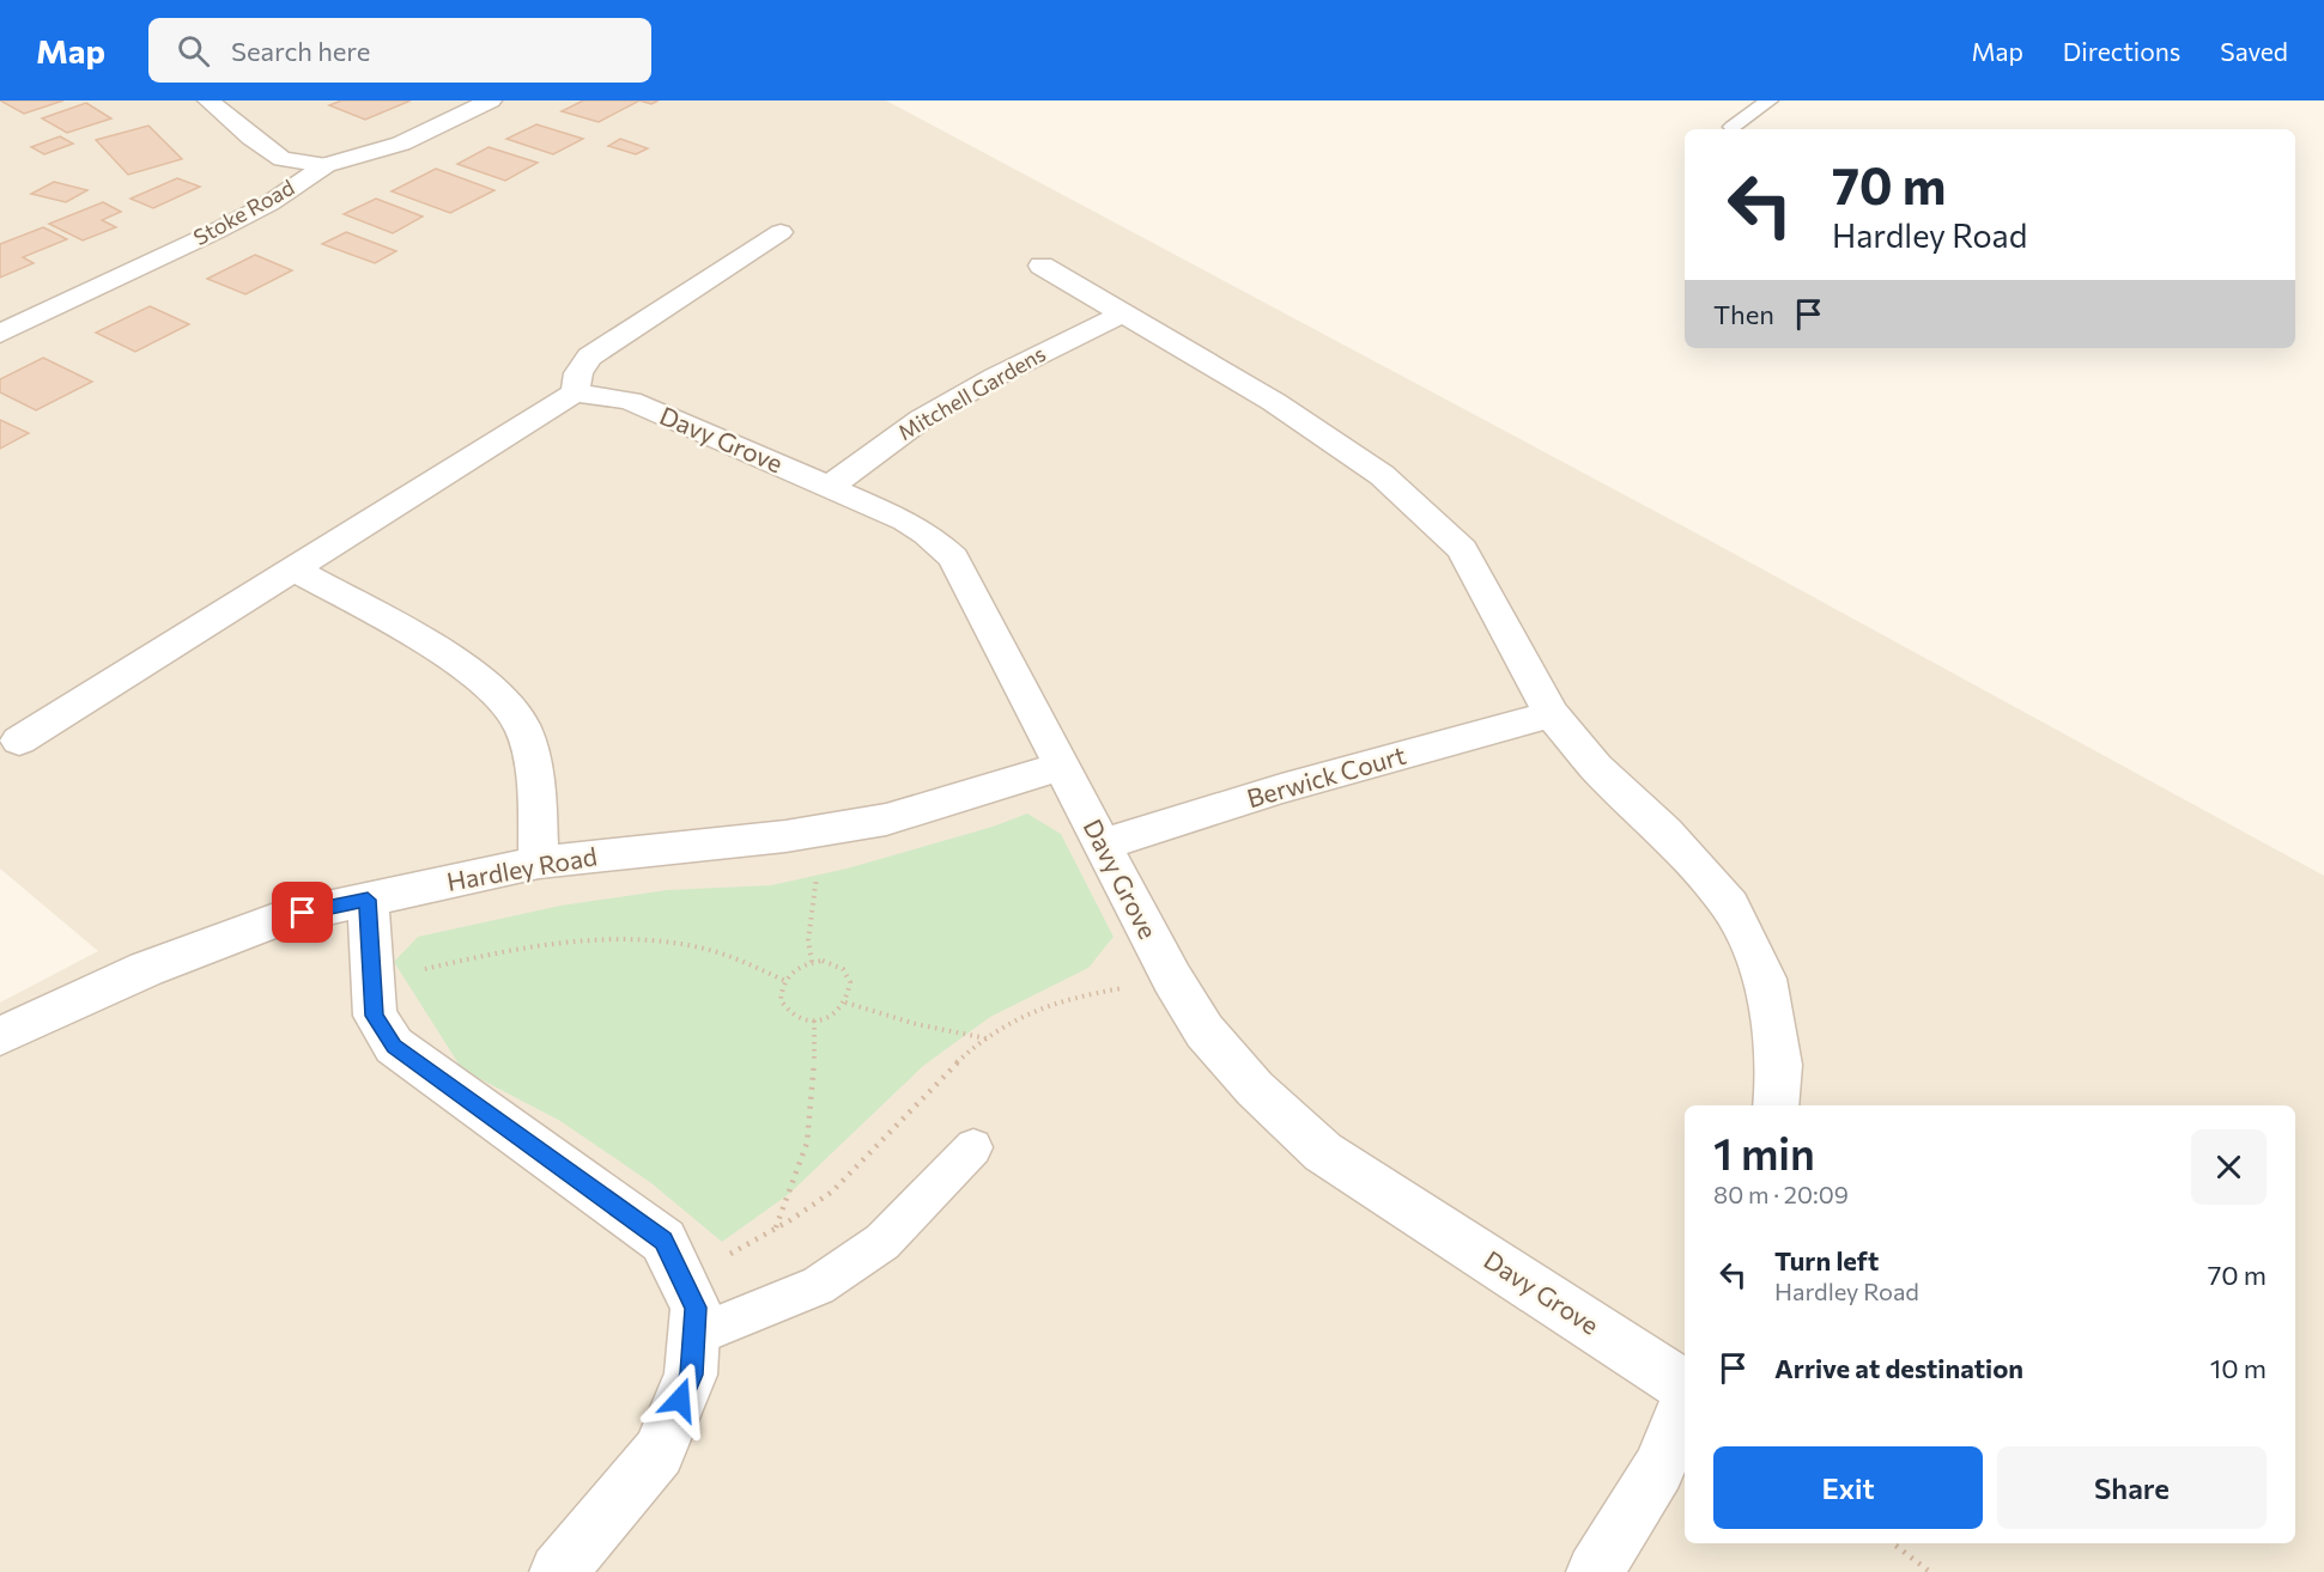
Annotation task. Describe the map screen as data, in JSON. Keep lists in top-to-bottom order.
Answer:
{
  "streets": {
    "street": [
      "Stoke Road",
      "Mitchell Gardens",
      "Davy Grove",
      "Berwick Court",
      "Hardley Road"
    ]
  },
  "crossings": [
    ["Mitchell Gardens", "Davy Grove"],
    ["Davy Grove", "Berwick Court"],
    ["Davy Grove", "Hardley Road"]
  ],
  "page": {
    "header": "Map",
    "search": "Search here",
    "nav": ["Map", "Directions", "Saved"],
    "turn": ["70 m", "Hardley Road"],
    "then": "Then",
    "heading": ["1 min", "80 m · 20:09"],
    "list": [
      {
        "name": "Turn left",
        "note": "Hardley Road",
        "value": "70 m"
      },
      {
        "name": "Arrive at destination",
        "value": "10 m"
      }
    ],
    "buttons": ["Exit", "Share"]
  }
}
